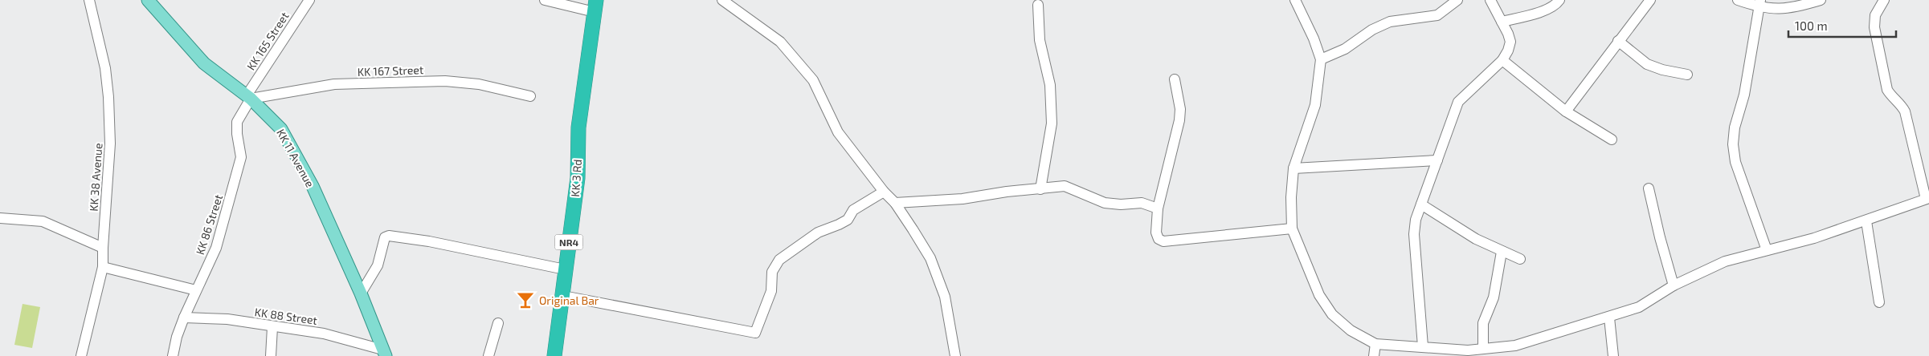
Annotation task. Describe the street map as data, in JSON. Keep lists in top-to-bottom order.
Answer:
{
  "streets": {
    "highway": ["KK 3 Rd", "NR4"],
    "main road": ["KK 11 Avenue"],
    "street": [
      "KK 165 Street",
      "KK 167 Street",
      "KK 38 Avenue",
      "KK 86 Street",
      "KK 88 Street"
    ]
  },
  "crossings": [
    ["KK 165 Street", "KK 167 Street"],
    ["KK 165 Street", "KK 11 Avenue"],
    ["KK 165 Street", "KK 86 Street"],
    ["KK 167 Street", "KK 11 Avenue"],
    ["KK 167 Street", "KK 86 Street"],
    ["KK 11 Avenue", "KK 86 Street"],
    ["KK 11 Avenue", "KK 88 Street"],
    ["KK 86 Street", "KK 88 Street"]
  ],
  "places": {
    "bar": ["Original Bar"]
  },
  "scale_bar": "100 m"
}
